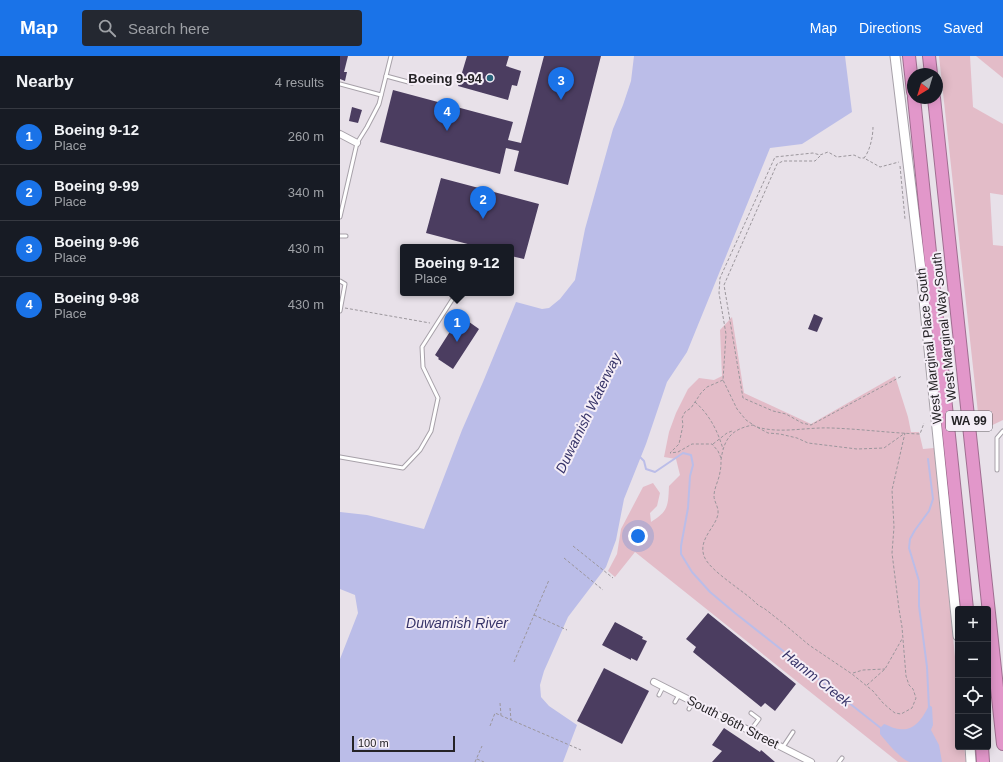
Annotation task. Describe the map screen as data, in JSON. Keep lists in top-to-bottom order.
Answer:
{
  "streets": {
    "highway": ["West Marginal Way South", "WA 99"],
    "street": ["West Marginal Place South", "South 96th Street"]
  },
  "water": ["Duwamish Waterway", "Duwamish River", "Hamm Creek"],
  "places": ["Boeing 9-94"],
  "scale_bar": "100 m",
  "north": "bottom left",
  "page": {
    "header": "Map",
    "search": "Search here",
    "nav": ["Map", "Directions", "Saved"],
    "heading": ["Nearby", "4 results"],
    "pins": [
      "3",
      "4",
      "2",
      "1"
    ],
    "list": [
      {
        "mark": "1",
        "name": "Boeing 9-12",
        "note": "Place",
        "value": "260 m"
      },
      {
        "mark": "2",
        "name": "Boeing 9-99",
        "note": "Place",
        "value": "340 m"
      },
      {
        "mark": "3",
        "name": "Boeing 9-96",
        "note": "Place",
        "value": "430 m"
      },
      {
        "mark": "4",
        "name": "Boeing 9-98",
        "note": "Place",
        "value": "430 m"
      }
    ],
    "popup": ["Boeing 9-12", "Place"],
    "map_buttons": ["+", "−"],
    "scale": "100 m"
  }
}
